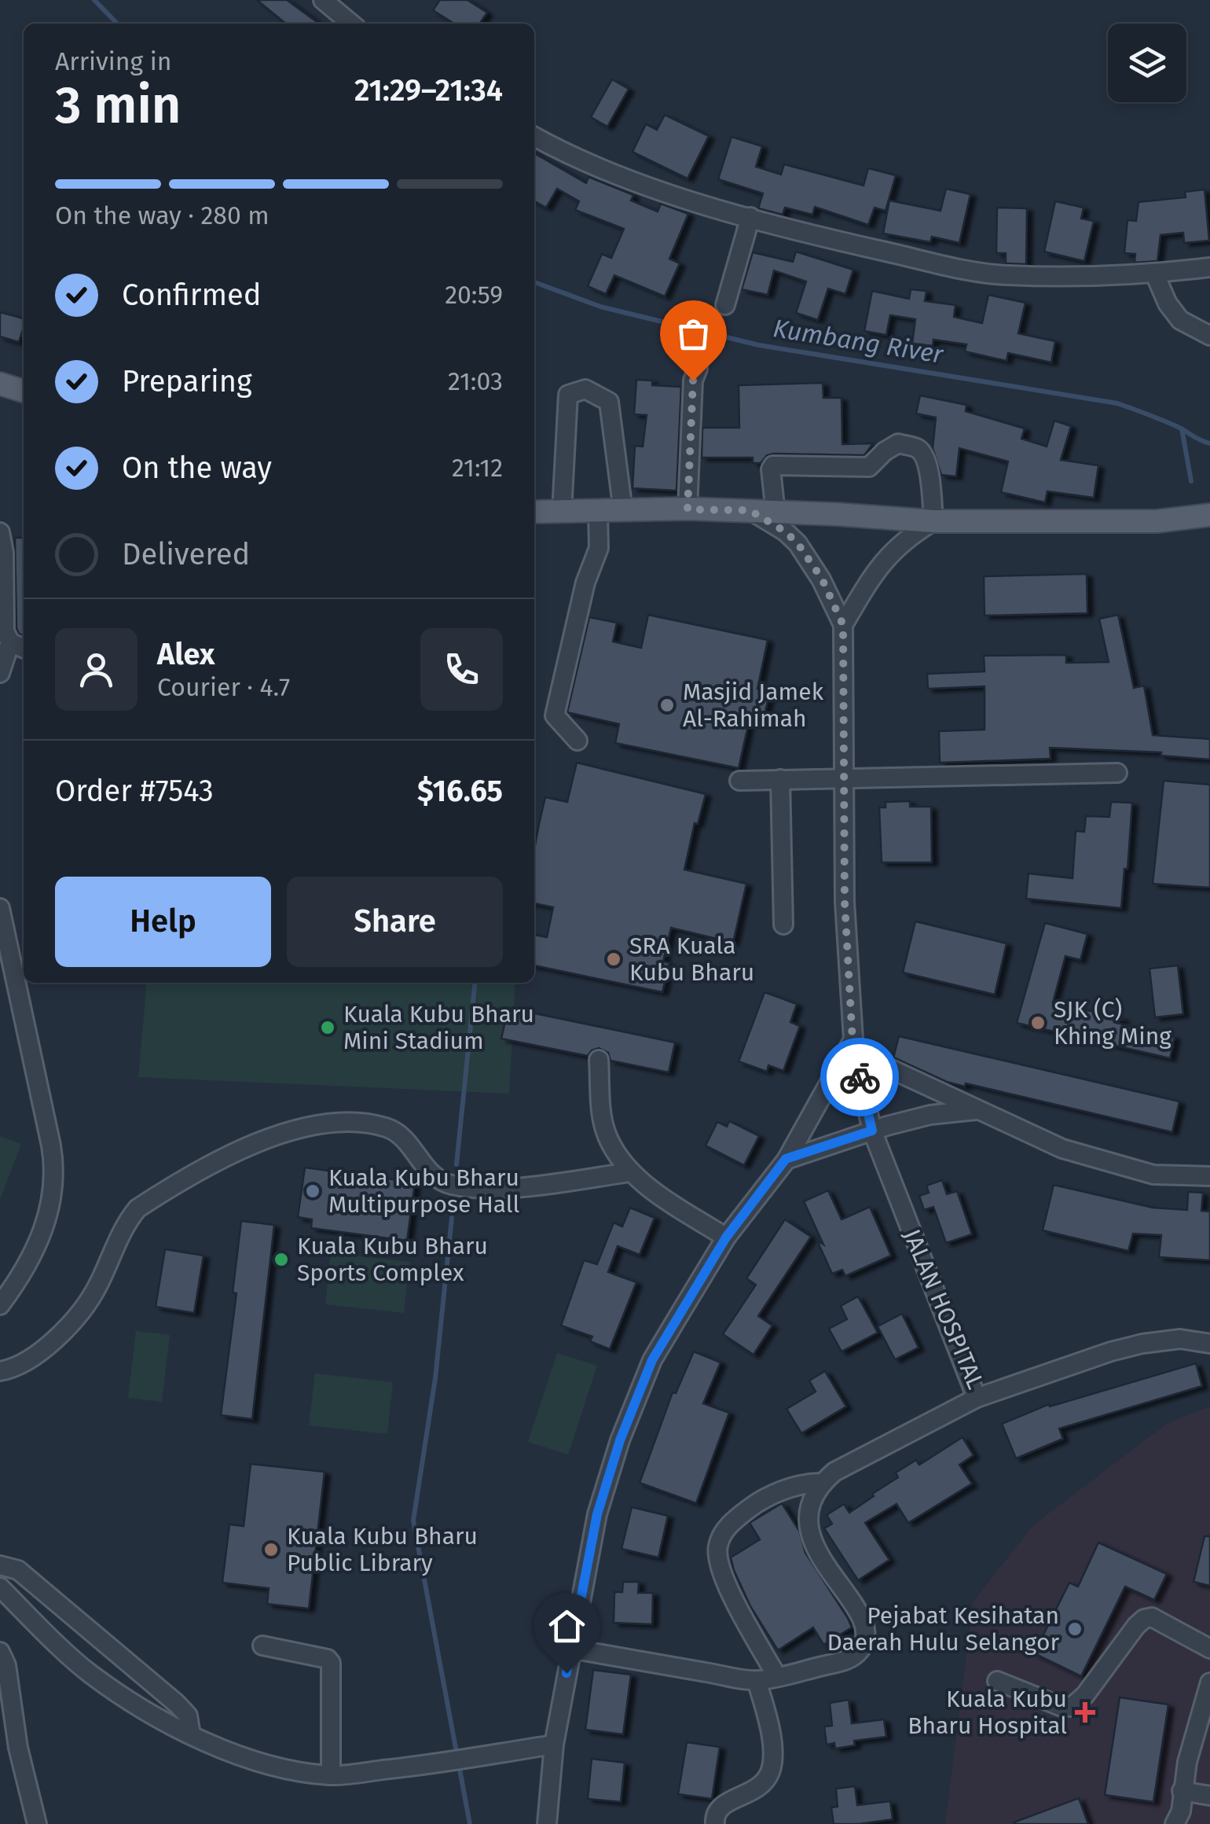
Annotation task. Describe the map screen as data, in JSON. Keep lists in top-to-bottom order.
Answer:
{
  "streets": {
    "street": ["JALAN HOSPITAL"]
  },
  "water": ["Kumbang River"],
  "places": {
    "other": [
      "Masjid Jamek Al-Rahimah",
      "SRA Kuala Kubu Bharu",
      "SJK (C) Khing Ming",
      "Kuala Kubu Bharu Mini Stadium",
      "Kuala Kubu Bharu Multipurpose Hall",
      "Kuala Kubu Bharu Sports Complex",
      "Kuala Kubu Bharu Public Library",
      "Pejabat Kesihatan Daerah Hulu Selangor"
    ],
    "health": ["Kuala Kubu Bharu Hospital"]
  },
  "page": {
    "heading": ["3 min", "Arriving in", "21:29–21:34"],
    "panel": [
      "Alex",
      "Courier · 4.7",
      "Order #7543",
      "$16.65"
    ],
    "bar": "On the way · 280 m",
    "list": [
      ["Confirmed", "20:59"],
      ["Preparing", "21:03"],
      ["On the way", "21:12"],
      "Delivered"
    ],
    "buttons": ["Help", "Share"]
  }
}
